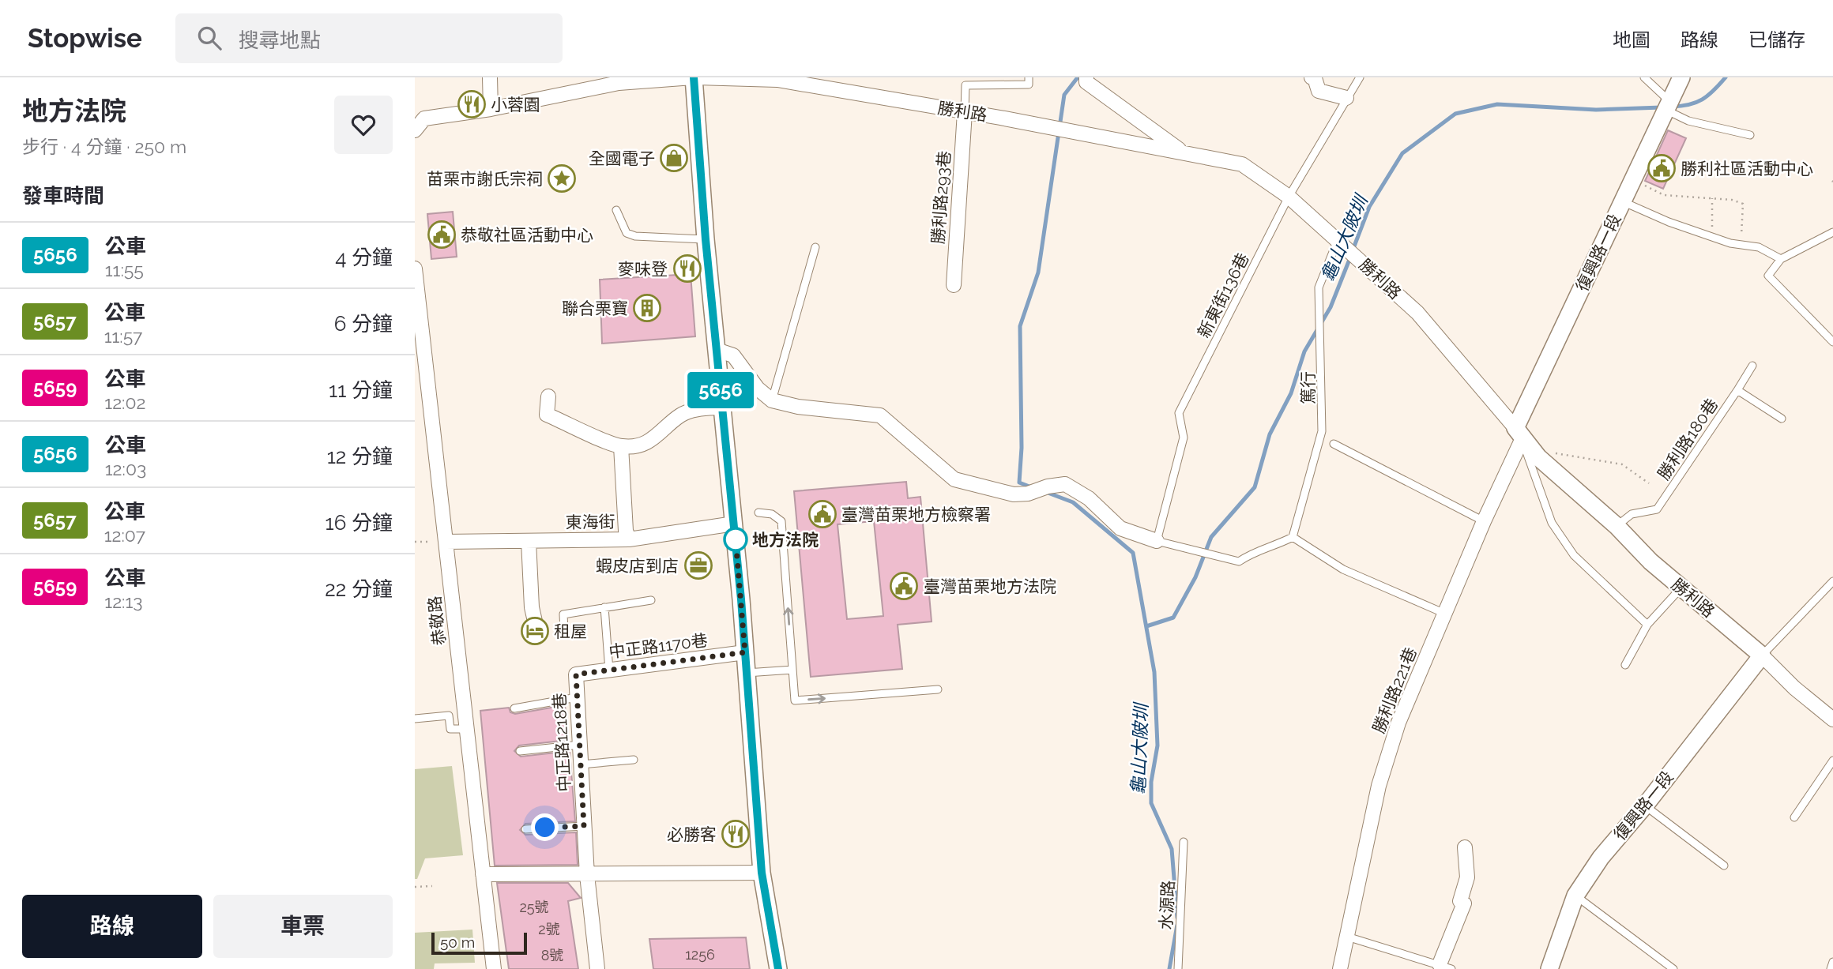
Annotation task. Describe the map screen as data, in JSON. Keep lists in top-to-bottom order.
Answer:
{
  "streets": {
    "street": [
      "勝利路",
      "勝利路293巷",
      "復興路一段",
      "東海街",
      "恭敬路",
      "中正路1170巷",
      "勝利路221巷",
      "中正路1218巷"
    ],
    "lane": [
      "新東街136巷",
      "篤行",
      "勝利路180巷",
      "水源路"
    ]
  },
  "crossings": [
    ["勝利路", "勝利路293巷"],
    ["勝利路", "復興路一段"],
    ["勝利路", "新東街136巷"],
    ["勝利路", "篤行"],
    ["勝利路", "勝利路180巷"],
    ["勝利路", "勝利路221巷"],
    ["復興路一段", "勝利路221巷"],
    ["東海街", "恭敬路"],
    ["中正路1170巷", "中正路1218巷"]
  ],
  "water": ["龜山大陂圳"],
  "places": {
    "restaurant": ["小蓉園", "麥味登", "必勝客"],
    "shop": ["全國電子"],
    "public building": [
      "勝利社區活動中心",
      "恭敬社區活動中心",
      "臺灣苗栗地方檢察署",
      "臺灣苗栗地方法院"
    ],
    "place": ["苗栗市謝氏宗祠"],
    "building": ["聯合栗寶"],
    "other": ["地方法院"],
    "office": ["蝦皮店到店"],
    "hotel": ["租屋"]
  },
  "lines": ["bus line 5656"],
  "house_numbers": [
    "25號",
    "2號",
    "1256",
    "8號"
  ],
  "scale_bar": "50 m",
  "page": {
    "header": "Stopwise",
    "search": "搜尋地點",
    "nav": ["地圖", "路線", "已儲存"],
    "heading": [
      ["地方法院", "步行 · 4 分鐘 · 250 m"],
      "發車時間"
    ],
    "on_map": "5656",
    "list": [
      {
        "mark": "5656",
        "name": "公車",
        "note": "11:55",
        "value": "4 分鐘"
      },
      {
        "mark": "5657",
        "name": "公車",
        "note": "11:57",
        "value": "6 分鐘"
      },
      {
        "mark": "5659",
        "name": "公車",
        "note": "12:02",
        "value": "11 分鐘"
      },
      {
        "mark": "5656",
        "name": "公車",
        "note": "12:03",
        "value": "12 分鐘"
      },
      {
        "mark": "5657",
        "name": "公車",
        "note": "12:07",
        "value": "16 分鐘"
      },
      {
        "mark": "5659",
        "name": "公車",
        "note": "12:13",
        "value": "22 分鐘"
      }
    ],
    "buttons": ["路線", "車票"],
    "scale": "50 m"
  }
}
